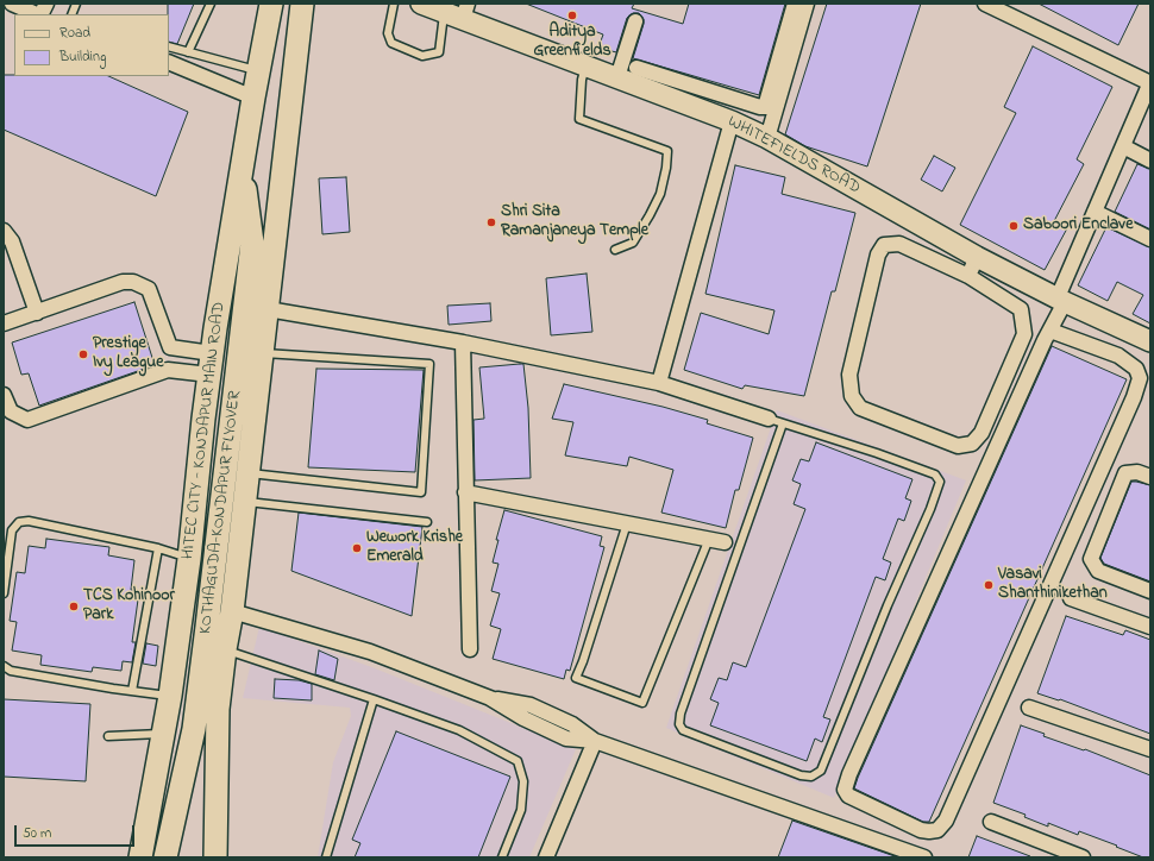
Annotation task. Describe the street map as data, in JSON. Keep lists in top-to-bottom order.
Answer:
{
  "streets": {
    "main road": ["HITEC CITY - KONDAPUR MAIN ROAD", "KOTHAGUDA-KONDAPUR FLYOVER"],
    "street": ["WHITEFIELDS ROAD"]
  },
  "crossings": [
    ["HITEC CITY - KONDAPUR MAIN ROAD", "KOTHAGUDA-KONDAPUR FLYOVER"]
  ],
  "places": [
    "Aditya Greenfields",
    "Shri Sita Ramanjaneya Temple",
    "Saboori Enclave",
    "Prestige Ivy League",
    "Wework Krishe Emerald",
    "Vasavi Shanthinikethan",
    "TCS Kohinoor Park"
  ],
  "legend": ["Road", "Building"],
  "scale_bar": "50 m"
}
